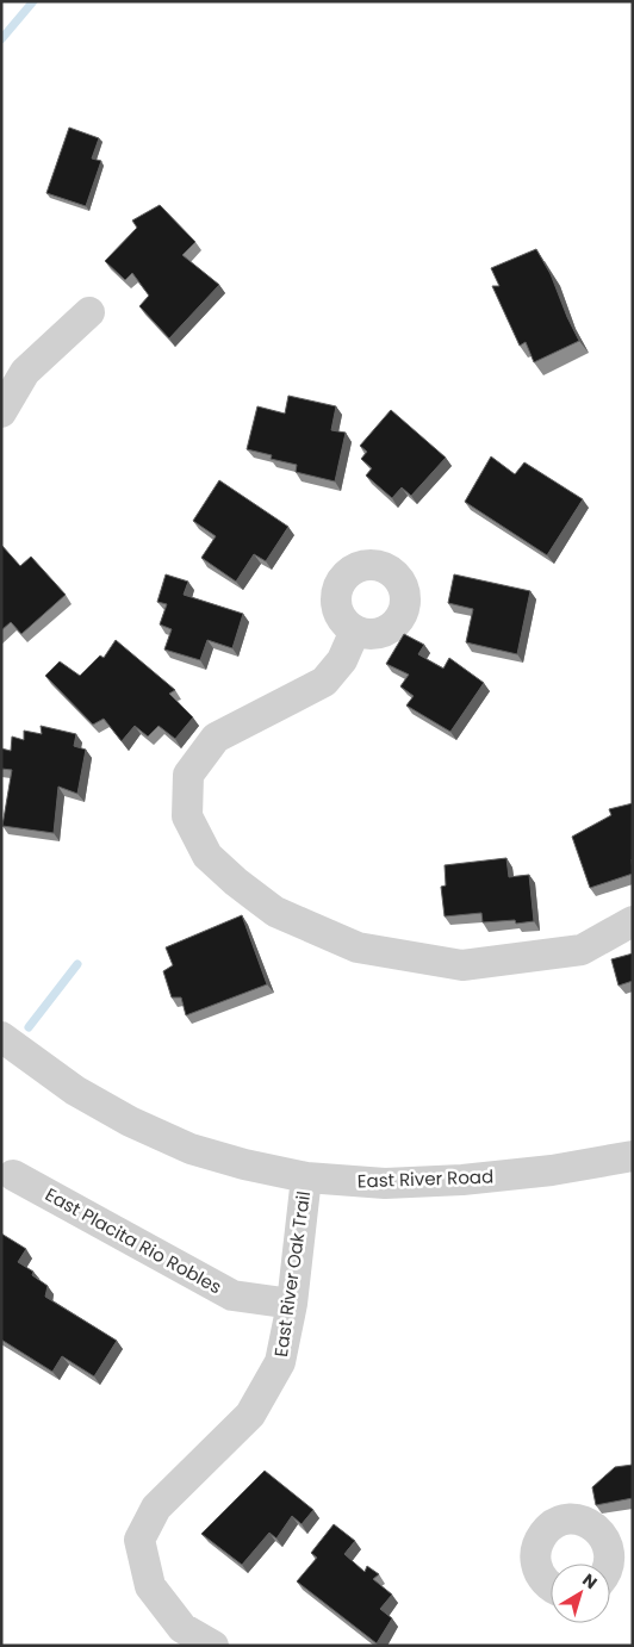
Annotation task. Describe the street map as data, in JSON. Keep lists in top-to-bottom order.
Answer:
{
  "streets": {
    "street": ["East River Road", "East Placita Rio Robles", "East River Oak Trail"]
  },
  "crossings": [
    ["East River Road", "East River Oak Trail"],
    ["East Placita Rio Robles", "East River Oak Trail"]
  ],
  "north": "top right"
}
